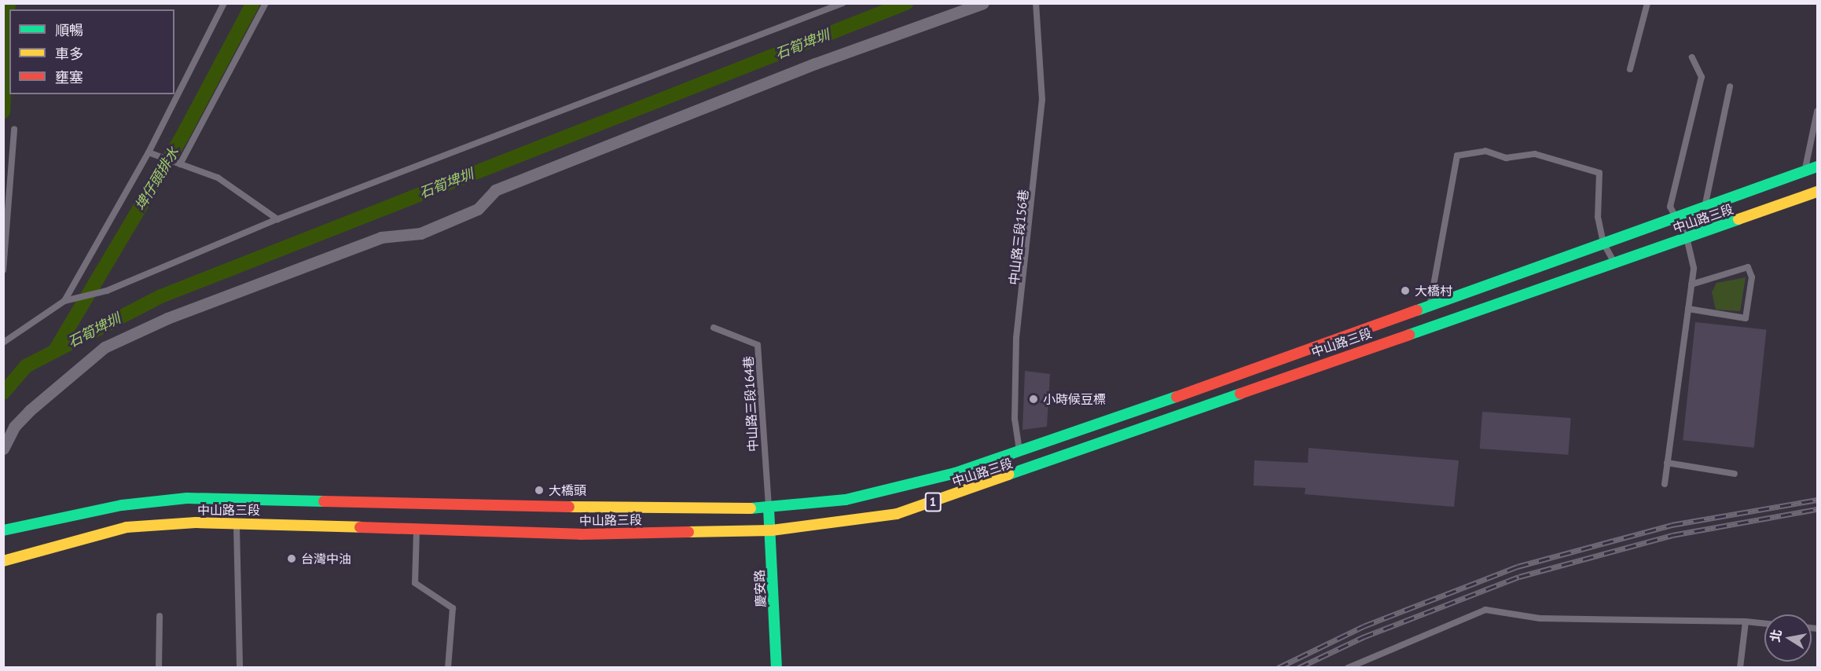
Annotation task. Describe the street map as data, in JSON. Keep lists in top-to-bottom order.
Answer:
{
  "streets": {
    "main road": ["中山路三段", "1", "慶安路"],
    "lane": ["中山路三段156巷", "中山路三段164巷"]
  },
  "crossings": [
    ["中山路三段", "中山路三段156巷"],
    ["中山路三段", "中山路三段164巷"],
    ["中山路三段", "慶安路"],
    ["中山路三段164巷", "慶安路"]
  ],
  "water": ["石筍埤圳", "埤仔頭排水"],
  "places": [
    "大橋村",
    "小時候豆標",
    "大橋頭",
    "台灣中油"
  ],
  "legend": ["順暢", "車多", "壅塞"],
  "north": "left"
}
